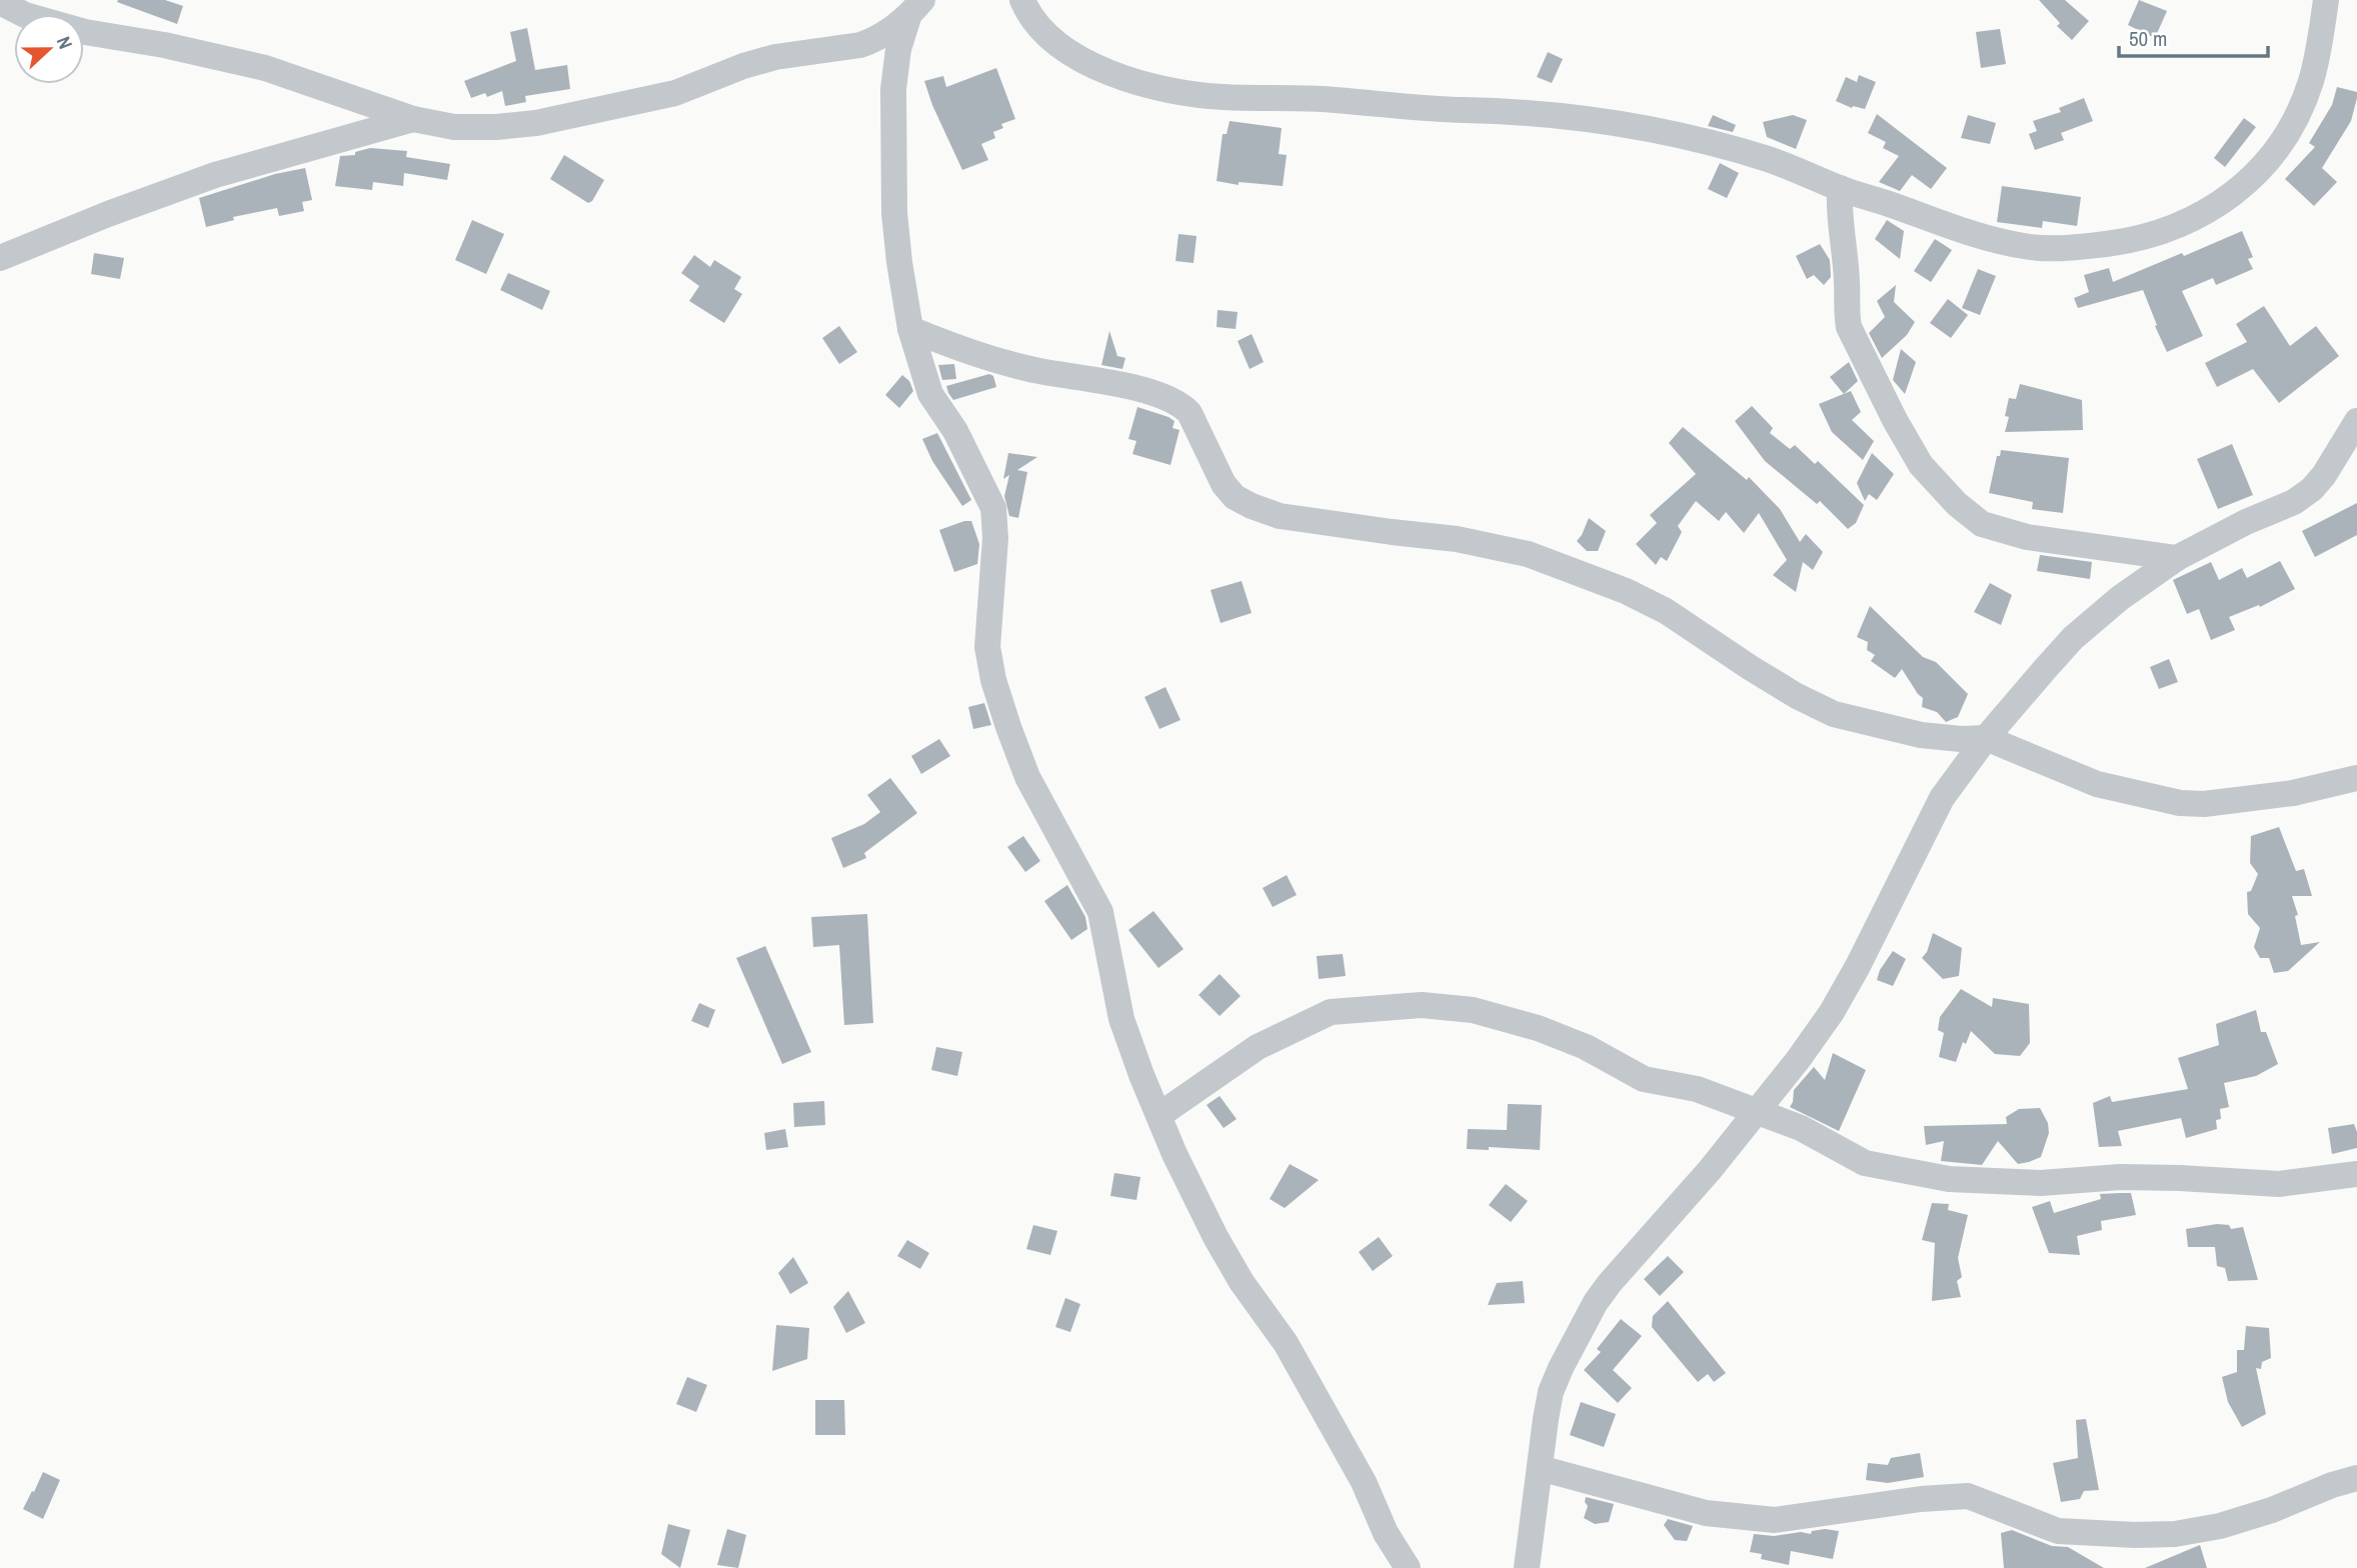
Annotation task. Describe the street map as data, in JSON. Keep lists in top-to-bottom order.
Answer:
{
  "scale_bar": "50 m",
  "north": "right"
}
